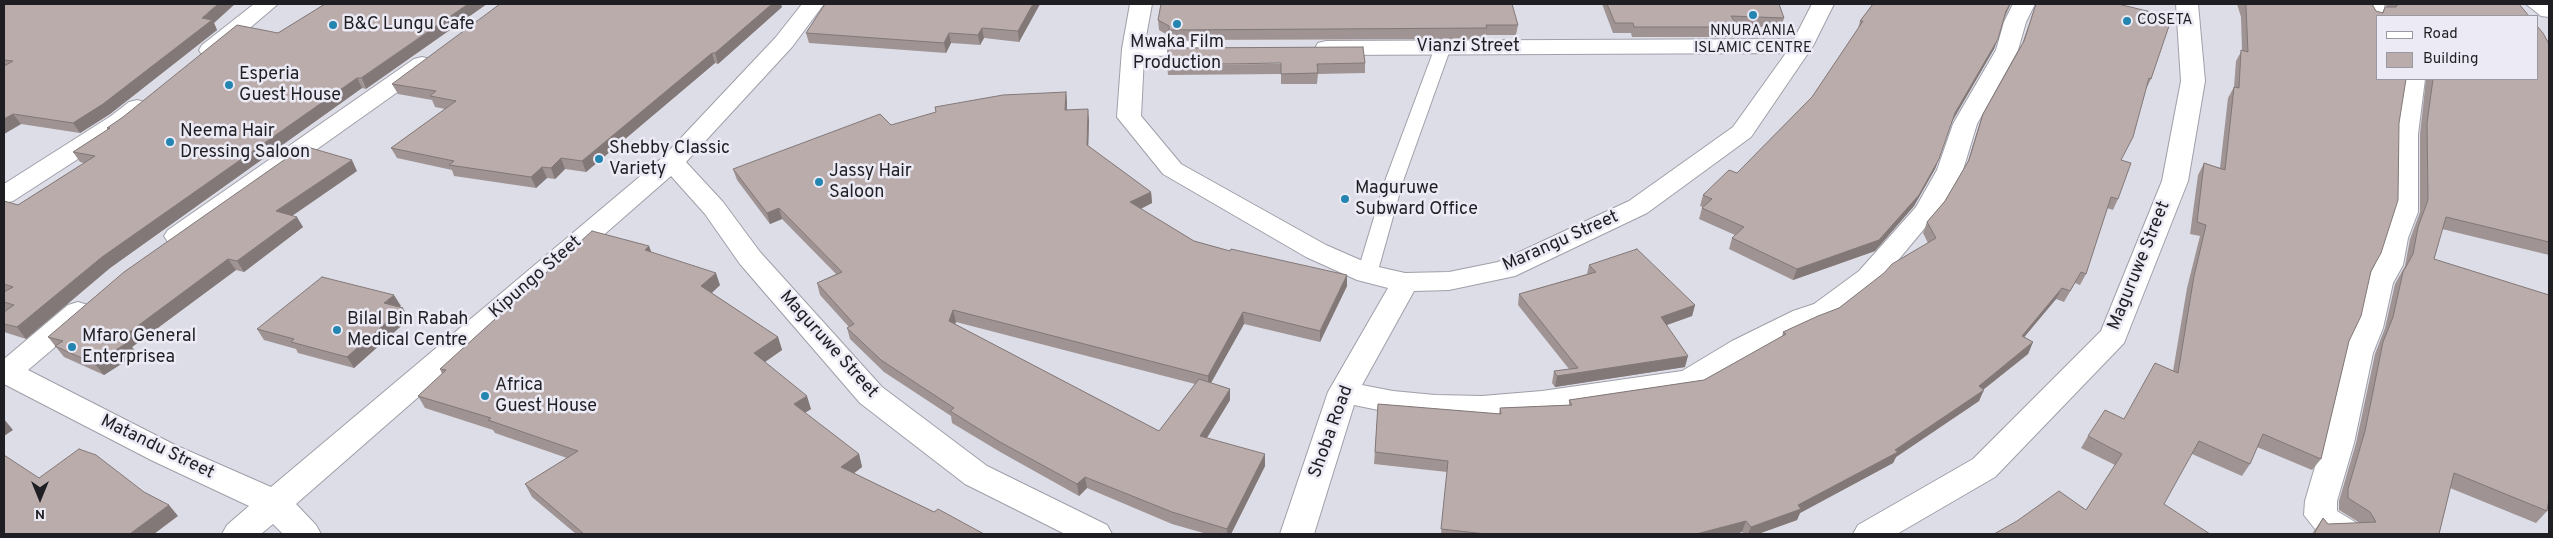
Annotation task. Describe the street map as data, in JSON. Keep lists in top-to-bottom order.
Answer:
{
  "streets": {
    "street": [
      "Vianzi Street",
      "Marangu Street",
      "Maguruwe Street",
      "Kipungo Steet",
      "Shoba Road",
      "Matandu Street"
    ]
  },
  "crossings": [
    ["Vianzi Street", "Marangu Street"],
    ["Marangu Street", "Shoba Road"],
    ["Maguruwe Street", "Kipungo Steet"],
    ["Kipungo Steet", "Matandu Street"]
  ],
  "places": [
    "NNURAANIA ISLAMIC CENTRE",
    "COSETA",
    "Mwaka Film Production",
    "B&C Lungu Cafe",
    "Esperia Guest House",
    "Neema Hair Dressing Saloon",
    "Shebby Classic Variety",
    "Jassy Hair Saloon",
    "Maguruwe Subward Office",
    "Bilal Bin Rabah Medical Centre",
    "Mfaro General Enterprisea",
    "Africa Guest House"
  ],
  "legend": ["Road", "Building"],
  "north": "bottom"
}
